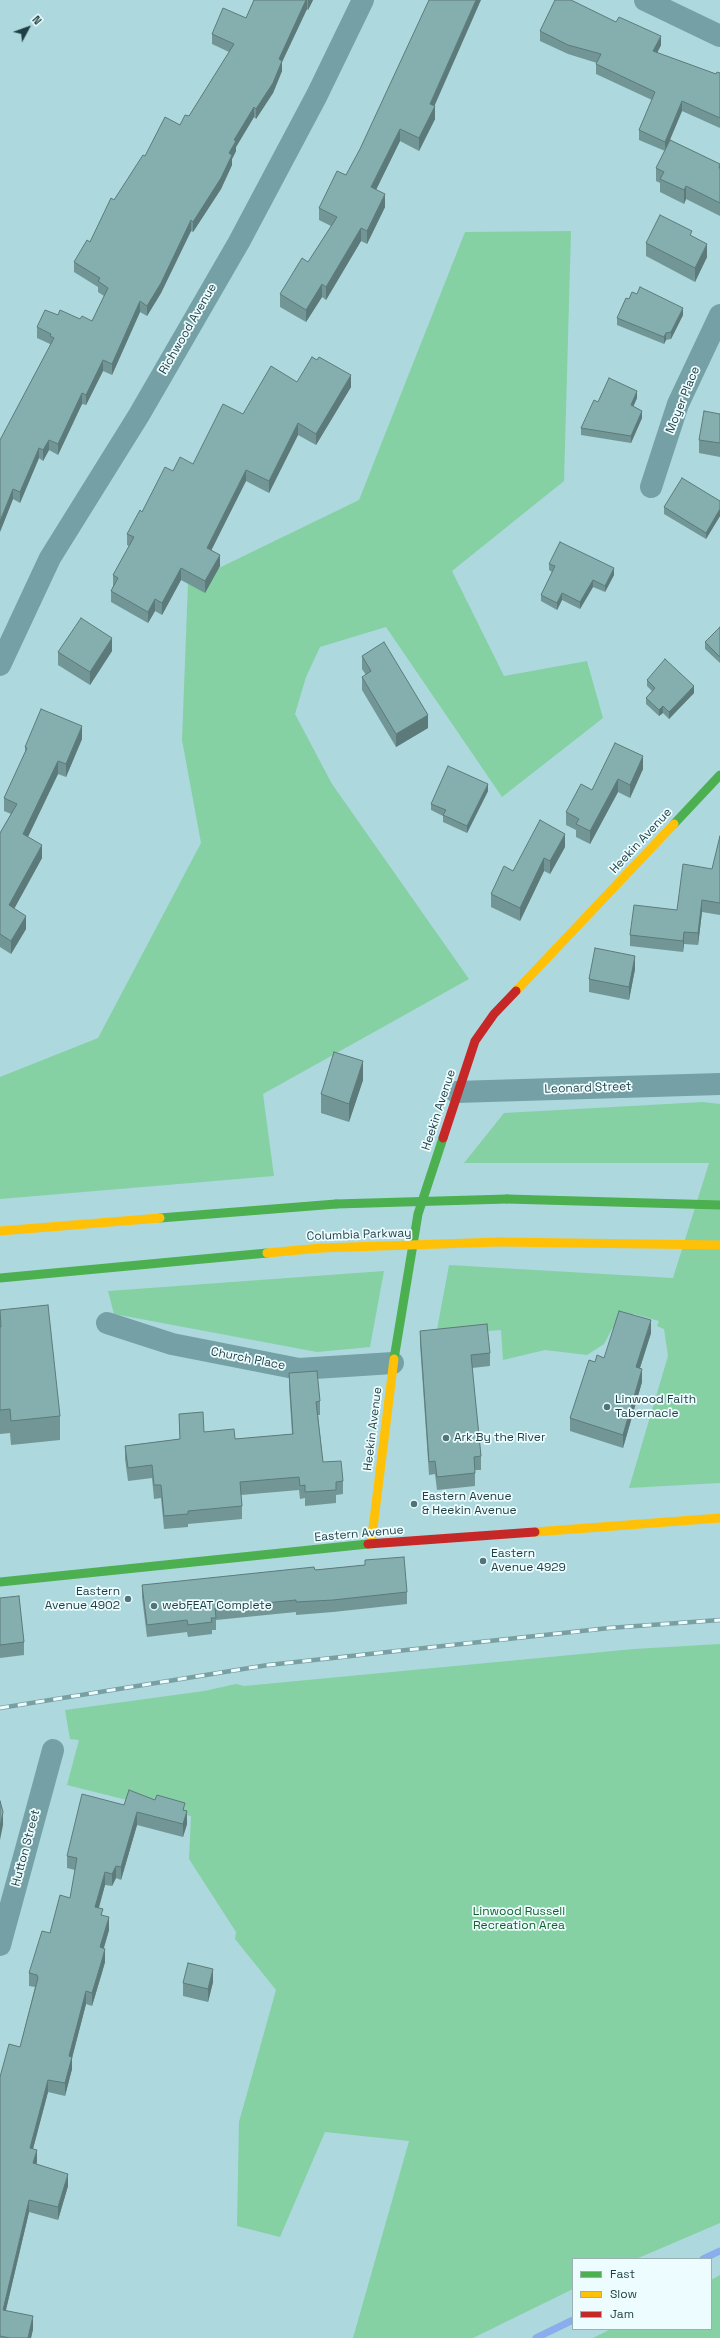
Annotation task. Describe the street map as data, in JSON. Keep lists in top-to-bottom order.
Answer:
{
  "streets": {
    "main road": ["Heekin Avenue", "Columbia Parkway", "Eastern Avenue"],
    "street": [
      "Richwood Avenue",
      "Moyer Place",
      "Leonard Street",
      "Church Place",
      "Hutton Street"
    ]
  },
  "crossings": [
    ["Heekin Avenue", "Leonard Street"],
    ["Heekin Avenue", "Church Place"],
    ["Heekin Avenue", "Eastern Avenue"]
  ],
  "parks": ["Linwood Russell Recreation Area"],
  "places": [
    "Linwood Faith Tabernacle",
    "Ark By the River",
    "Eastern Avenue & Heekin Avenue",
    "Eastern Avenue 4929",
    "Eastern Avenue 4902",
    "webFEAT Complete"
  ],
  "legend": ["Fast", "Slow", "Jam"],
  "north": "top right"
}
